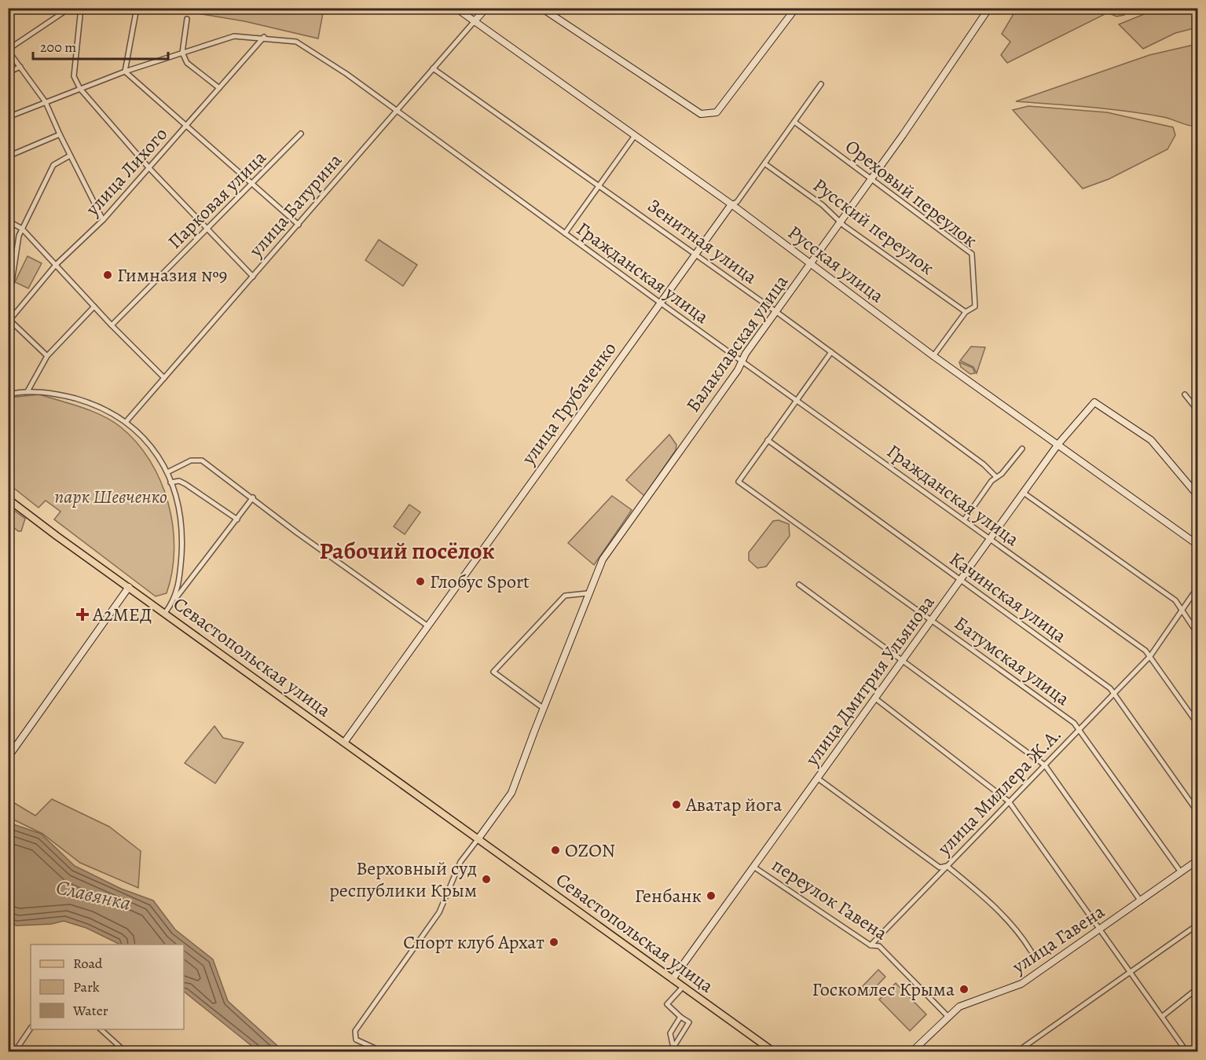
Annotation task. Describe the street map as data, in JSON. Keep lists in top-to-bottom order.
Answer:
{
  "streets": {
    "main road": [
      "улица Батурина",
      "Русская улица",
      "Балаклавская улица",
      "улица Трубаченко",
      "Севастопольская улица",
      "улица Дмитрия Ульянова",
      "улица Гавена"
    ],
    "street": [
      "улица Лихого",
      "Ореховый переулок",
      "Парковая улица",
      "Русский переулок",
      "Зенитная улица",
      "Гражданская улица",
      "Качинская улица",
      "Батумская улица",
      "улица Миллера Ж.А.",
      "переулок Гавена"
    ]
  },
  "crossings": [
    ["улица Лихого", "Гражданская улица"],
    ["Ореховый переулок", "Русский переулок"],
    ["Ореховый переулок", "Балаклавская улица"],
    ["Ореховый переулок", "улица Трубаченко"],
    ["улица Батурина", "Зенитная улица"],
    ["улица Батурина", "Русская улица"],
    ["улица Батурина", "Гражданская улица"],
    ["Русский переулок", "Балаклавская улица"],
    ["Русский переулок", "улица Трубаченко"],
    ["Зенитная улица", "Балаклавская улица"],
    ["Зенитная улица", "улица Трубаченко"],
    ["Русская улица", "Балаклавская улица"],
    ["Русская улица", "улица Трубаченко"],
    ["Русская улица", "улица Дмитрия Ульянова"],
    ["Гражданская улица", "Балаклавская улица"],
    ["Гражданская улица", "улица Трубаченко"],
    ["Гражданская улица", "улица Дмитрия Ульянова"],
    ["Гражданская улица", "улица Миллера Ж.А."],
    ["Балаклавская улица", "Севастопольская улица"],
    ["улица Трубаченко", "Севастопольская улица"],
    ["Качинская улица", "Батумская улица"],
    ["Качинская улица", "улица Дмитрия Ульянова"],
    ["Качинская улица", "улица Миллера Ж.А."],
    ["Севастопольская улица", "улица Дмитрия Ульянова"],
    ["Батумская улица", "улица Дмитрия Ульянова"],
    ["Батумская улица", "улица Миллера Ж.А."],
    ["Батумская улица", "улица Гавена"],
    ["улица Дмитрия Ульянова", "переулок Гавена"],
    ["улица Миллера Ж.А.", "переулок Гавена"],
    ["переулок Гавена", "улица Гавена"]
  ],
  "districts": ["Рабочий посёлок"],
  "water": ["Славянка"],
  "parks": ["парк Шевченко"],
  "places": {
    "other": [
      "Гимназия №9",
      "Глобус Sport",
      "Аватар йога",
      "OZON",
      "Верховный суд республики Крым",
      "Генбанк",
      "Спорт клуб Архат",
      "Госкомлес Крыма"
    ],
    "health": ["А2МЕД"]
  },
  "legend": ["Road", "Park", "Water"],
  "scale_bar": "200 m"
}
